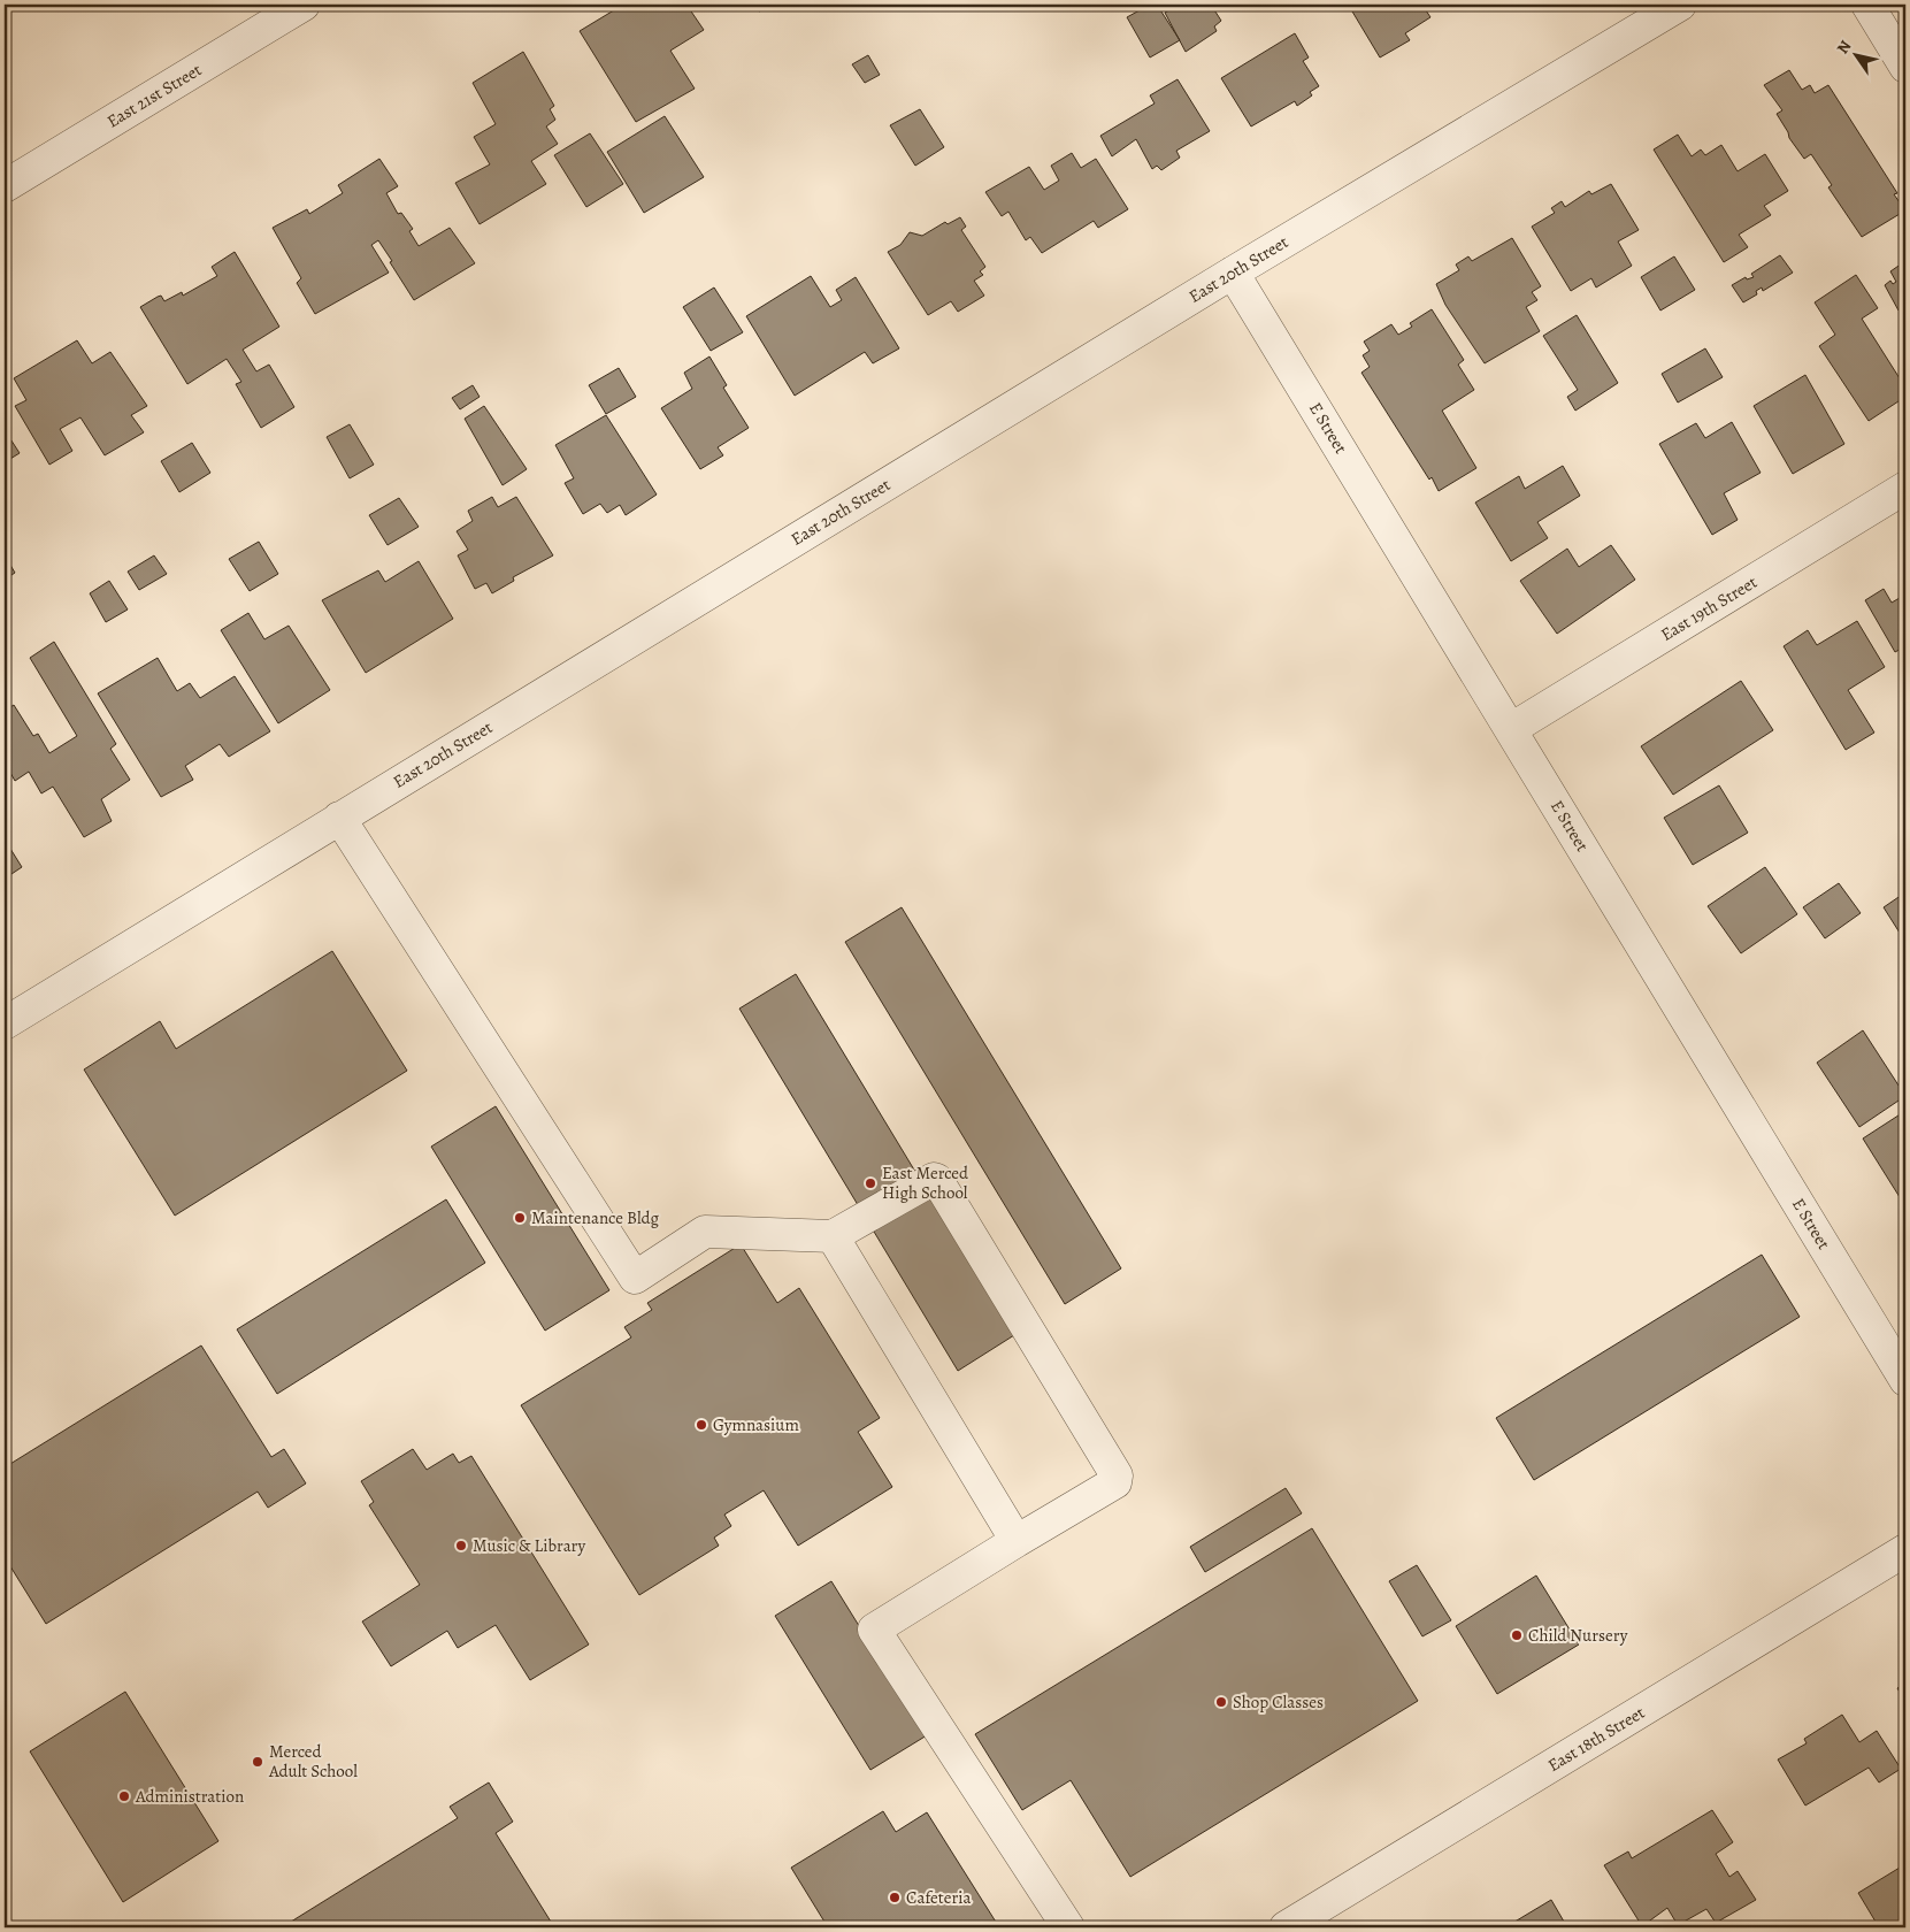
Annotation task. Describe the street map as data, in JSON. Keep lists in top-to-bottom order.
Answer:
{
  "streets": {
    "street": [
      "East 21st Street",
      "East 20th Street",
      "E Street",
      "East 19th Street",
      "East 18th Street"
    ]
  },
  "crossings": [
    ["East 20th Street", "E Street"],
    ["E Street", "East 19th Street"]
  ],
  "places": [
    "East Merced High School",
    "Maintenance Bldg",
    "Gymnasium",
    "Music & Library",
    "Child Nursery",
    "Shop Classes",
    "Merced Adult School",
    "Administration",
    "Cafeteria"
  ],
  "north": "top left"
}
